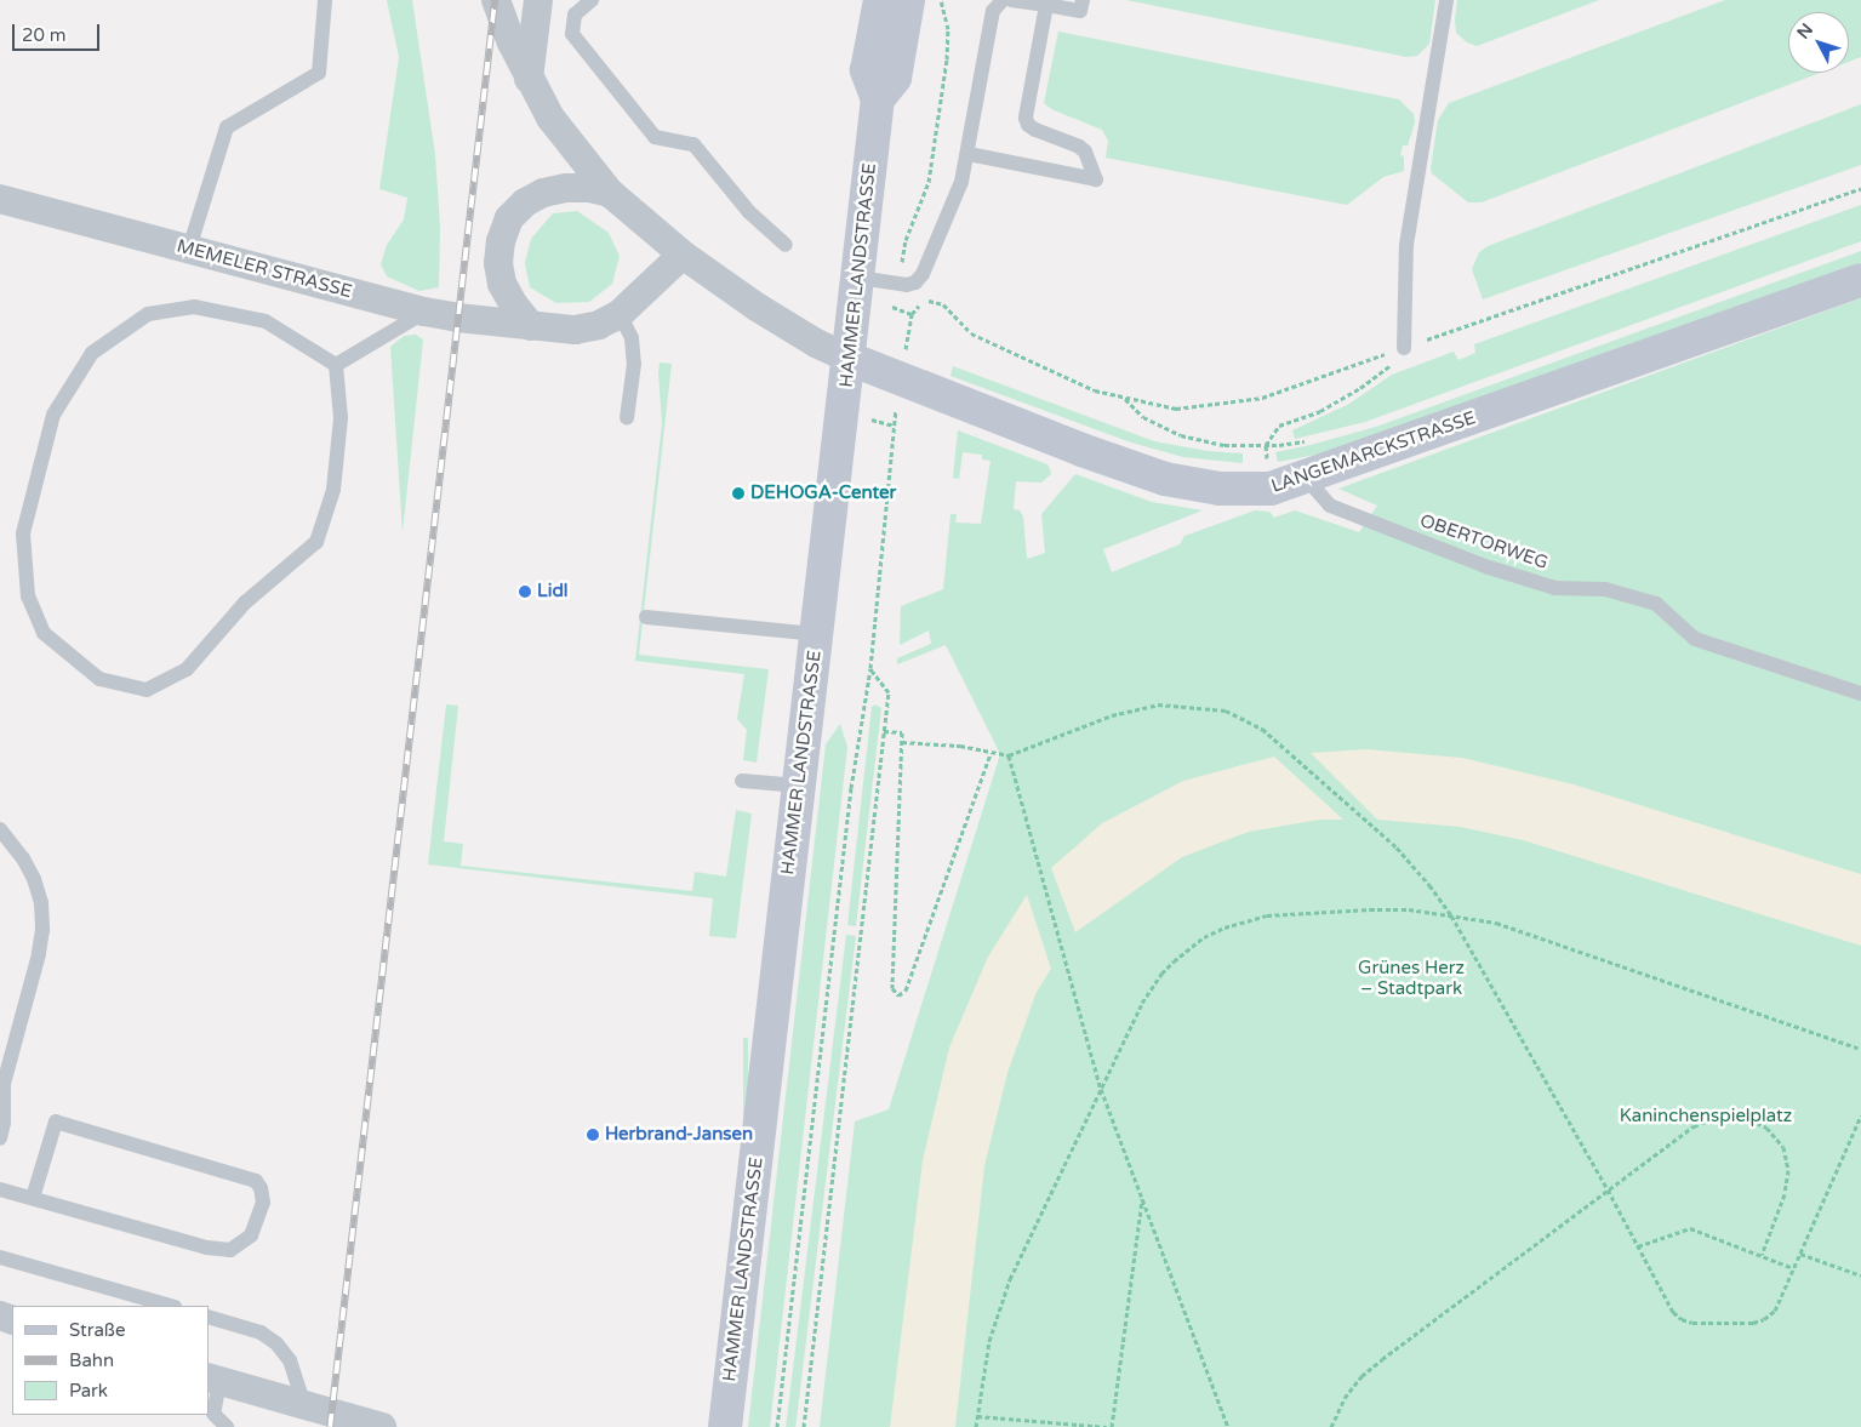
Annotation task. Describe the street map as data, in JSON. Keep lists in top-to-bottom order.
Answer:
{
  "streets": {
    "main road": ["HAMMER LANDSTRASSE", "LANGEMARCKSTRASSE"],
    "street": ["MEMELER STRASSE"],
    "lane": ["OBERTORWEG"]
  },
  "crossings": [
    ["HAMMER LANDSTRASSE", "LANGEMARCKSTRASSE"],
    ["LANGEMARCKSTRASSE", "OBERTORWEG"]
  ],
  "parks": ["Grünes Herz – Stadtpark", "Kaninchenspielplatz"],
  "places": ["DEHOGA-Center", "Lidl", "Herbrand-Jansen"],
  "legend": ["Straße", "Bahn", "Park"],
  "scale_bar": "20 m",
  "north": "top left"
}
